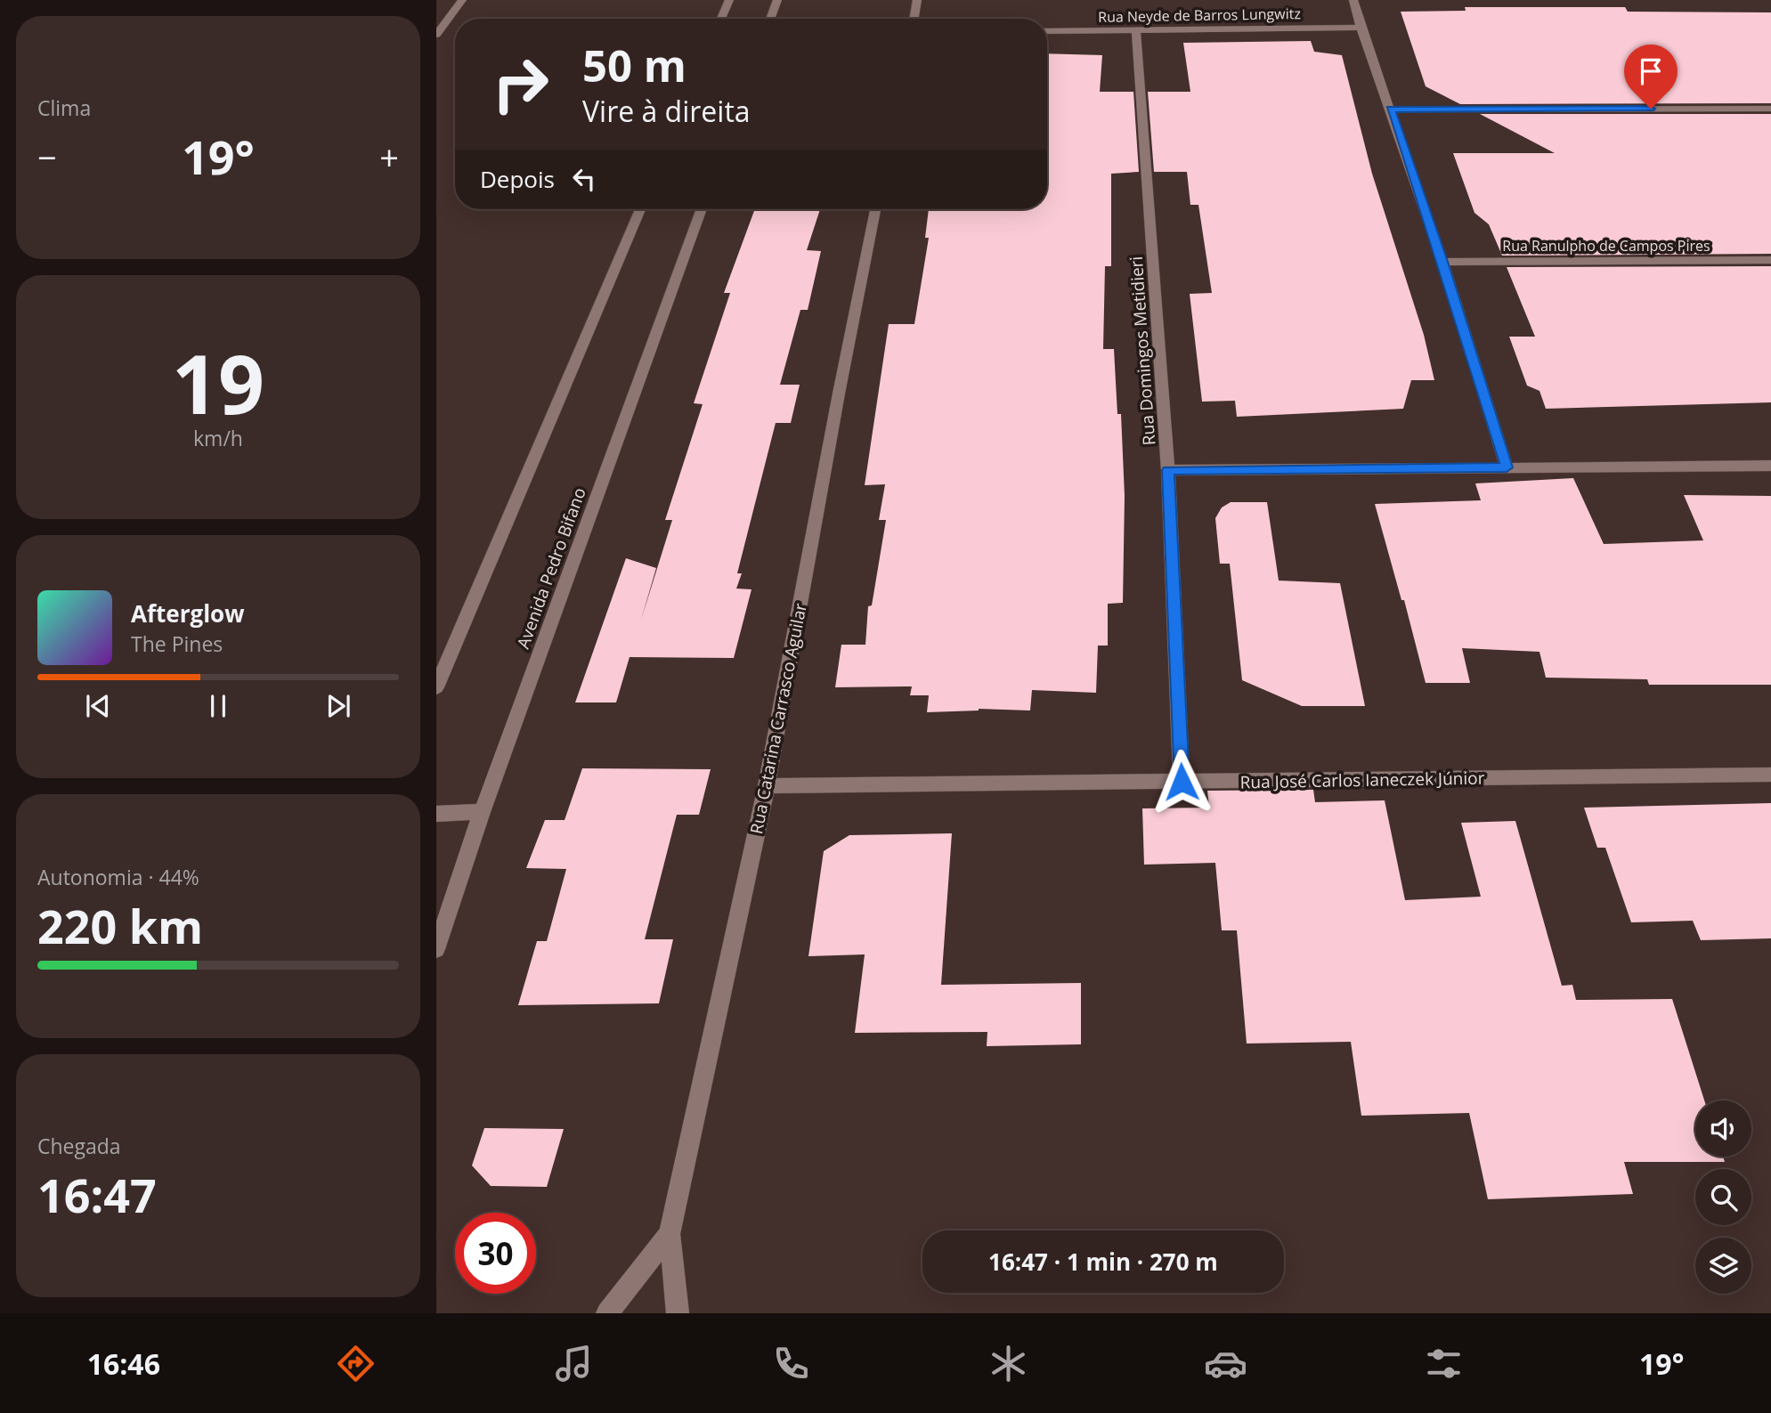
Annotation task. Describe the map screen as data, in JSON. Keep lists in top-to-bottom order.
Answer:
{
  "streets": {
    "street": [
      "Rua Neyde de Barros Lungwitz",
      "Rua Ranulpho de Campos Pires",
      "Rua Domingos Metidieri",
      "Avenida Pedro Bifano",
      "Rua Catarina Carrasco Aguilar",
      "Rua José Carlos Ianeczek Júnior"
    ]
  },
  "crossings": [
    ["Rua Neyde de Barros Lungwitz", "Rua Domingos Metidieri"],
    ["Rua Domingos Metidieri", "Rua José Carlos Ianeczek Júnior"],
    ["Rua Catarina Carrasco Aguilar", "Rua José Carlos Ianeczek Júnior"]
  ],
  "page": {
    "tile": [
      "Clima",
      ["19", "km/h"],
      ["Autonomia · 44%", "220 km"],
      ["Chegada", "16:47"]
    ],
    "turn": ["50 m", "Vire à direita"],
    "heat": ["−", "19°", "+"],
    "then": "Depois",
    "song": ["Afterglow", "The Pines"],
    "limit": "30",
    "trip": "16:47 · 1 min · 270 m",
    "tabs": ["16:46", "19°"]
  }
}
